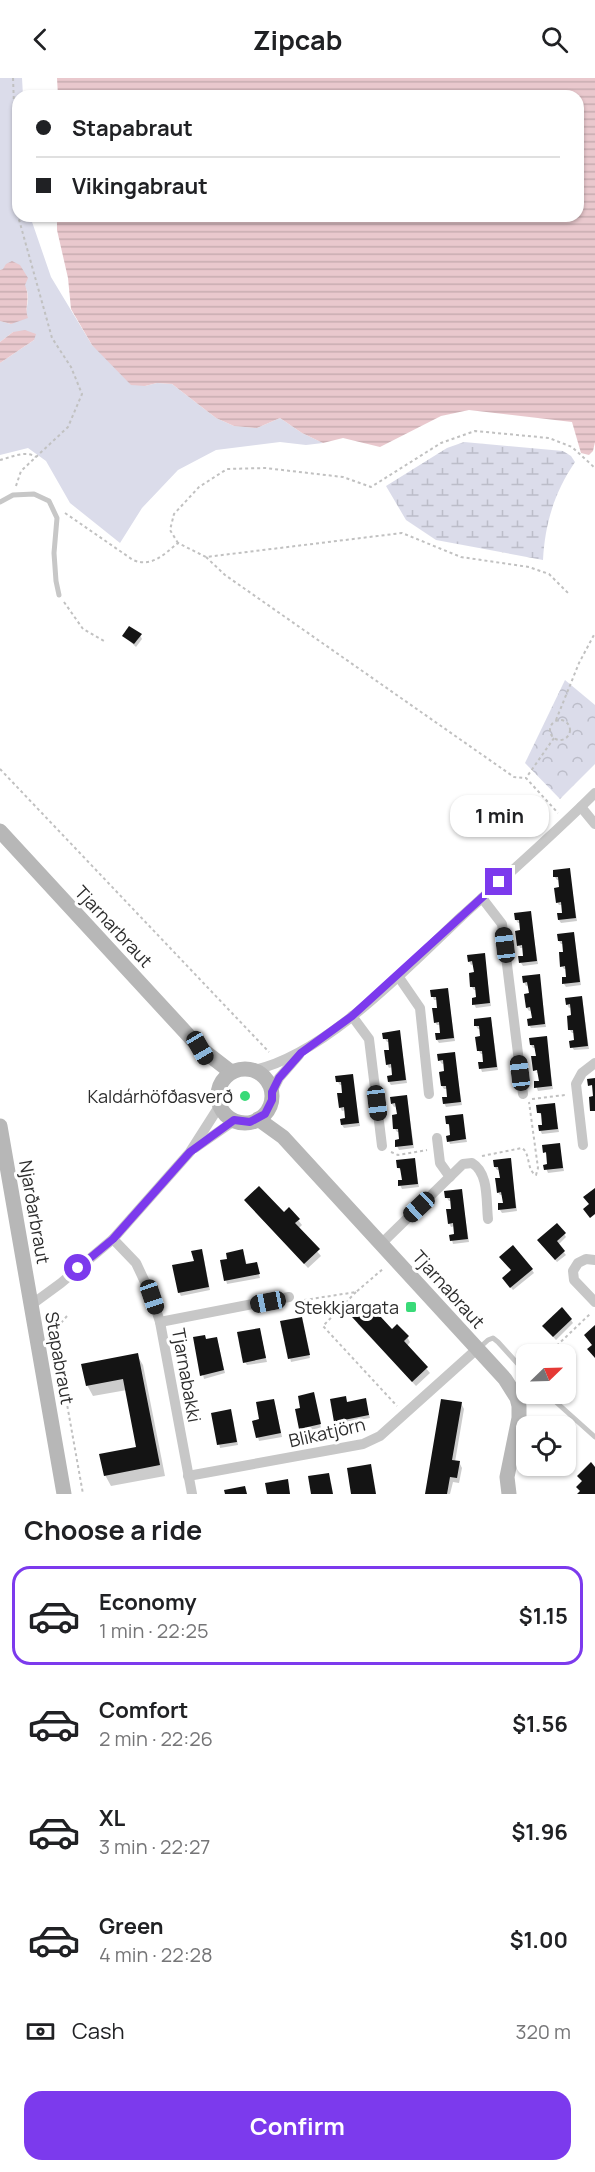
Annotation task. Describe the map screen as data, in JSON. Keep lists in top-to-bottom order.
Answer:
{
  "streets": {
    "street": [
      "Tjarnarbraut",
      "Njarðarbraut",
      "Tjarnabraut",
      "Stapabraut",
      "Tjarnabakki",
      "Blikatjörn"
    ]
  },
  "crossings": [
    ["Tjarnarbraut", "Tjarnabraut"],
    ["Tjarnarbraut", "Stapabraut"],
    ["Njarðarbraut", "Stapabraut"],
    ["Tjarnabraut", "Stapabraut"],
    ["Tjarnabraut", "Blikatjörn"],
    ["Stapabraut", "Tjarnabakki"],
    ["Tjarnabakki", "Blikatjörn"]
  ],
  "places": {
    "other": ["Kaldárhöfðasverð"],
    "transit": ["Stekkjargata"]
  },
  "north": "top right",
  "page": {
    "header": "Zipcab",
    "banner": ["Stapabraut", "Vikingabraut"],
    "bubble": "1 min",
    "heading": "Choose a ride",
    "list": [
      {
        "name": "Economy",
        "note": "1 min · 22:25",
        "value": "$1.15"
      },
      {
        "name": "Comfort",
        "note": "2 min · 22:26",
        "value": "$1.56"
      },
      {
        "name": "XL",
        "note": "3 min · 22:27",
        "value": "$1.96"
      },
      {
        "name": "Green",
        "note": "4 min · 22:28",
        "value": "$1.00"
      }
    ],
    "pay": ["Cash", "320 m"],
    "buttons": "Confirm"
  }
}
